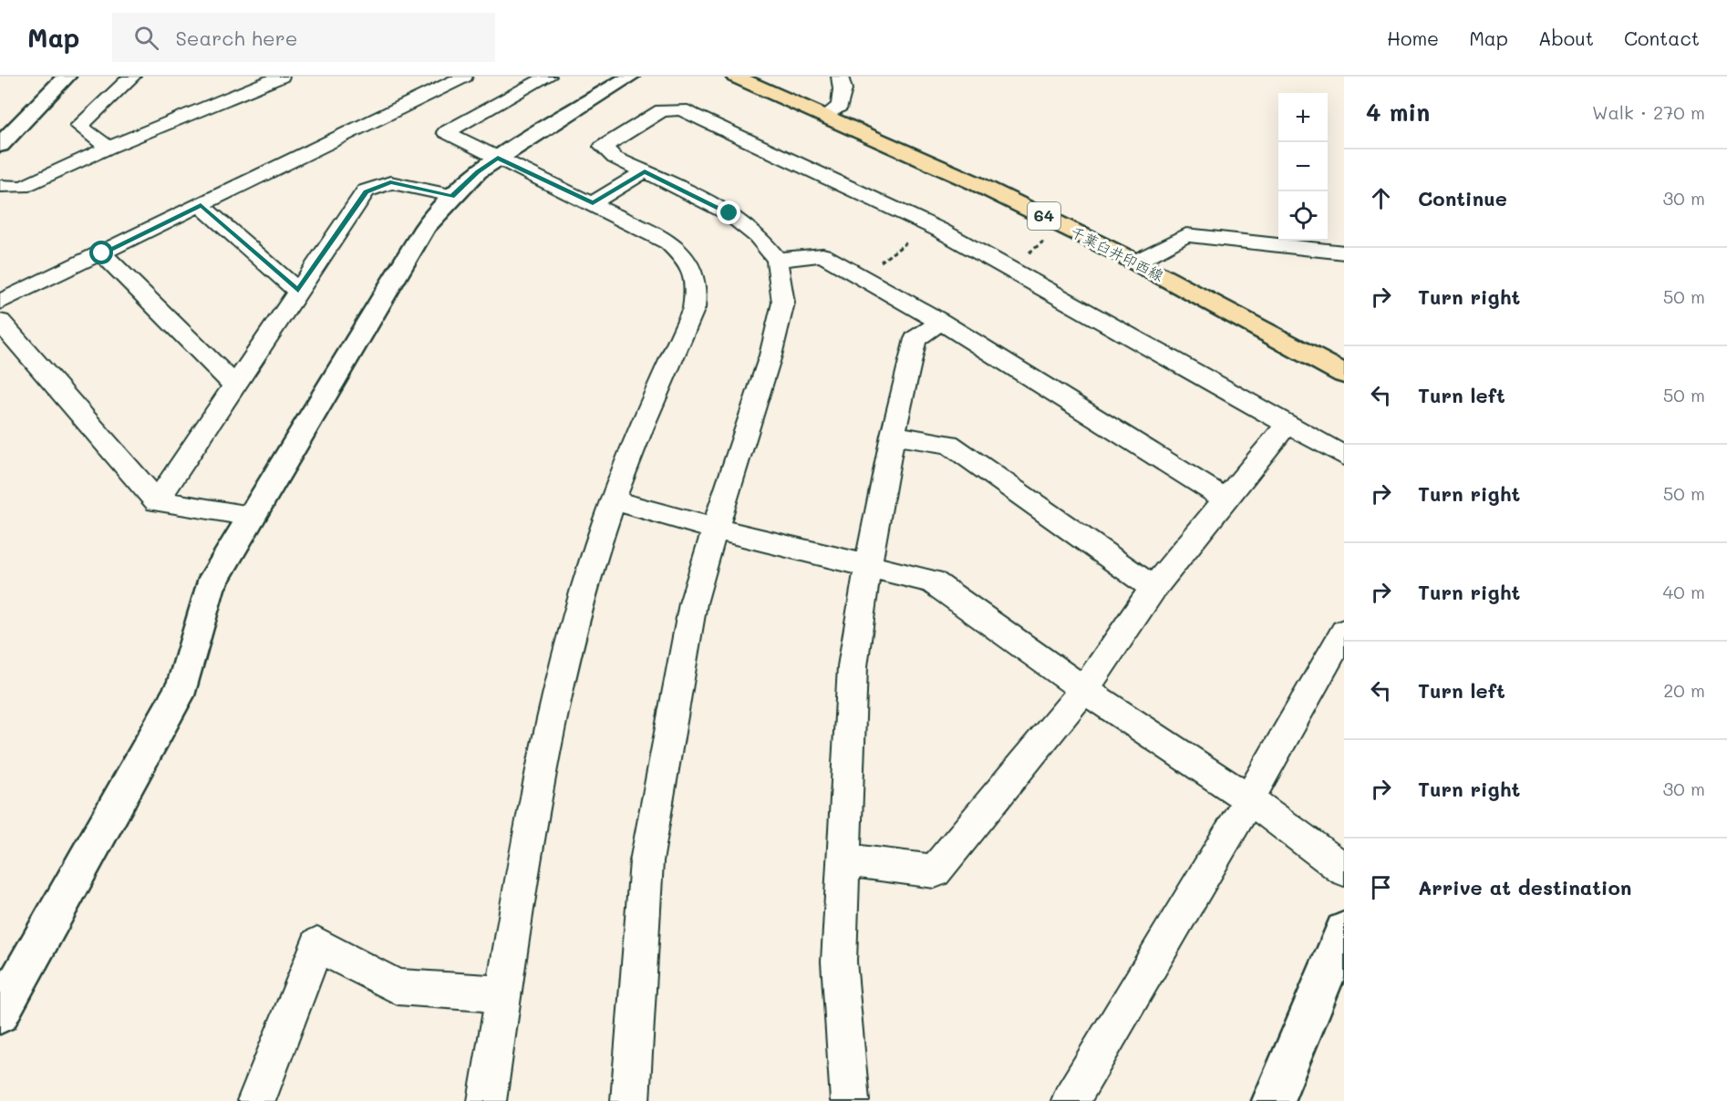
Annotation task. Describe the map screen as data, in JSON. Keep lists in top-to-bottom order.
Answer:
{
  "streets": {
    "main road": ["64", "千葉臼井印西線"]
  },
  "page": {
    "header": "Map",
    "search": "Search here",
    "nav": [
      "Home",
      "Map",
      "About",
      "Contact"
    ],
    "heading": ["4 min", "Walk · 270 m"],
    "map_buttons": ["+", "−"],
    "list": [
      ["Continue", "30 m"],
      ["Turn right", "50 m"],
      ["Turn left", "50 m"],
      ["Turn right", "50 m"],
      ["Turn right", "40 m"],
      ["Turn left", "20 m"],
      ["Turn right", "30 m"],
      "Arrive at destination"
    ]
  }
}
